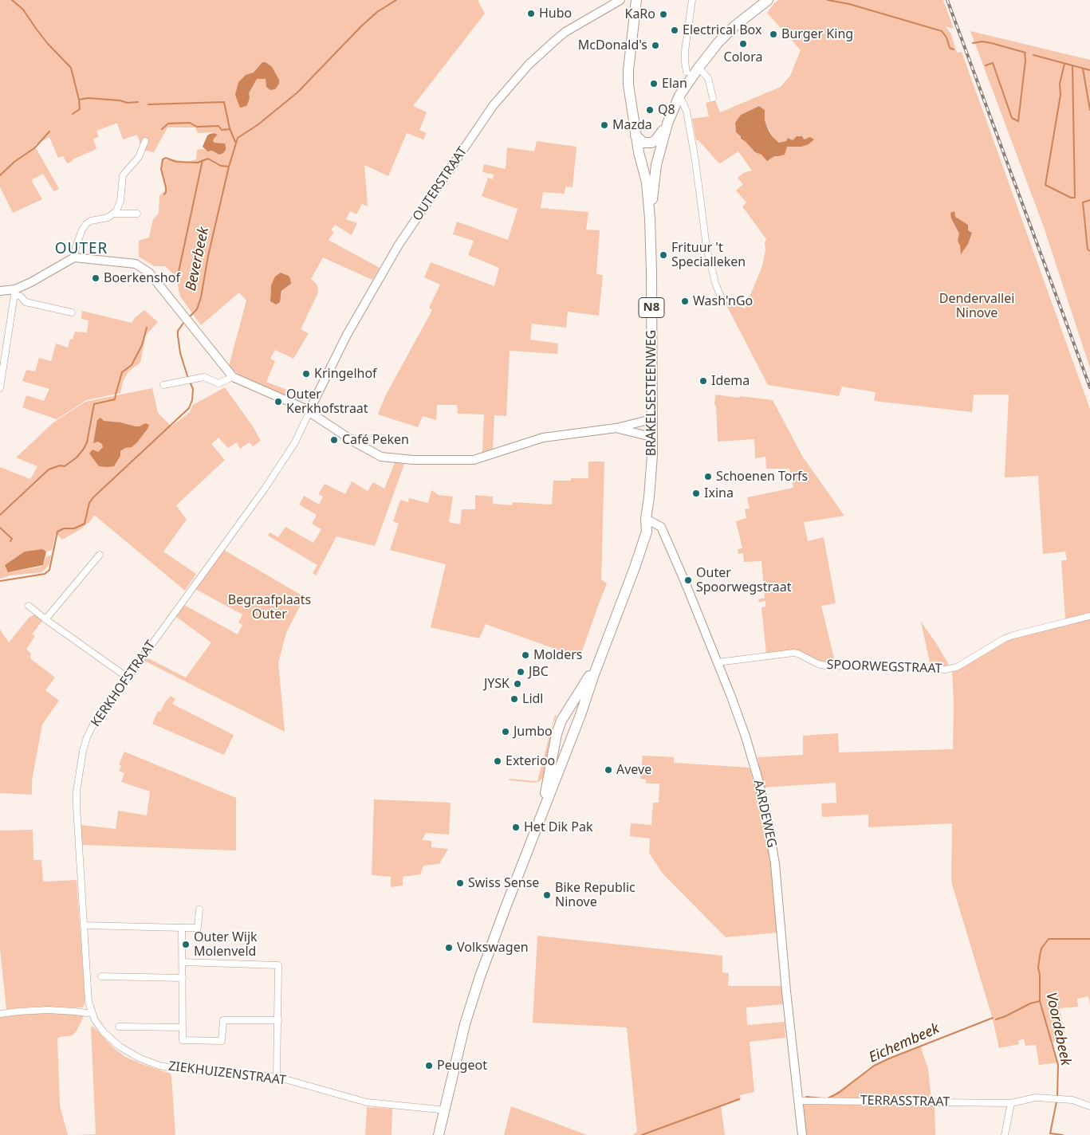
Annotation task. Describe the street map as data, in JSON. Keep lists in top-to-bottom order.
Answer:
{
  "streets": {
    "main road": ["N8", "BRAKELSESTEENWEG"],
    "street": [
      "OUTERSTRAAT",
      "SPOORWEGSTRAAT",
      "KERKHOFSTRAAT",
      "AARDEWEG",
      "ZIEKHUIZENSTRAAT",
      "TERRASSTRAAT"
    ]
  },
  "crossings": [
    ["OUTERSTRAAT", "KERKHOFSTRAAT"],
    ["N8", "BRAKELSESTEENWEG"],
    ["BRAKELSESTEENWEG", "AARDEWEG"],
    ["BRAKELSESTEENWEG", "ZIEKHUIZENSTRAAT"],
    ["SPOORWEGSTRAAT", "AARDEWEG"],
    ["KERKHOFSTRAAT", "ZIEKHUIZENSTRAAT"],
    ["AARDEWEG", "TERRASSTRAAT"]
  ],
  "districts": ["OUTER"],
  "water": ["Beverbeek", "Voordebeek", "Eichembeek"],
  "parks": ["Dendervallei Ninove", "Begraafplaats Outer"],
  "places": [
    "Hubo",
    "KaRo",
    "Electrical Box",
    "Burger King",
    "Colora",
    "McDonald's",
    "Elan",
    "Q8",
    "Mazda",
    "Frituur 't Specialleken",
    "Boerkenshof",
    "Wash'nGo",
    "Kringelhof",
    "Idema",
    "Outer Kerkhofstraat",
    "Café Peken",
    "Schoenen Torfs",
    "Ixina",
    "Outer Spoorwegstraat",
    "Molders",
    "JBC",
    "JYSK",
    "Lidl",
    "Jumbo",
    "Exterioo",
    "Aveve",
    "Het Dik Pak",
    "Swiss Sense",
    "Bike Republic Ninove",
    "Outer Wijk Molenveld",
    "Volkswagen",
    "Peugeot"
  ]
}
